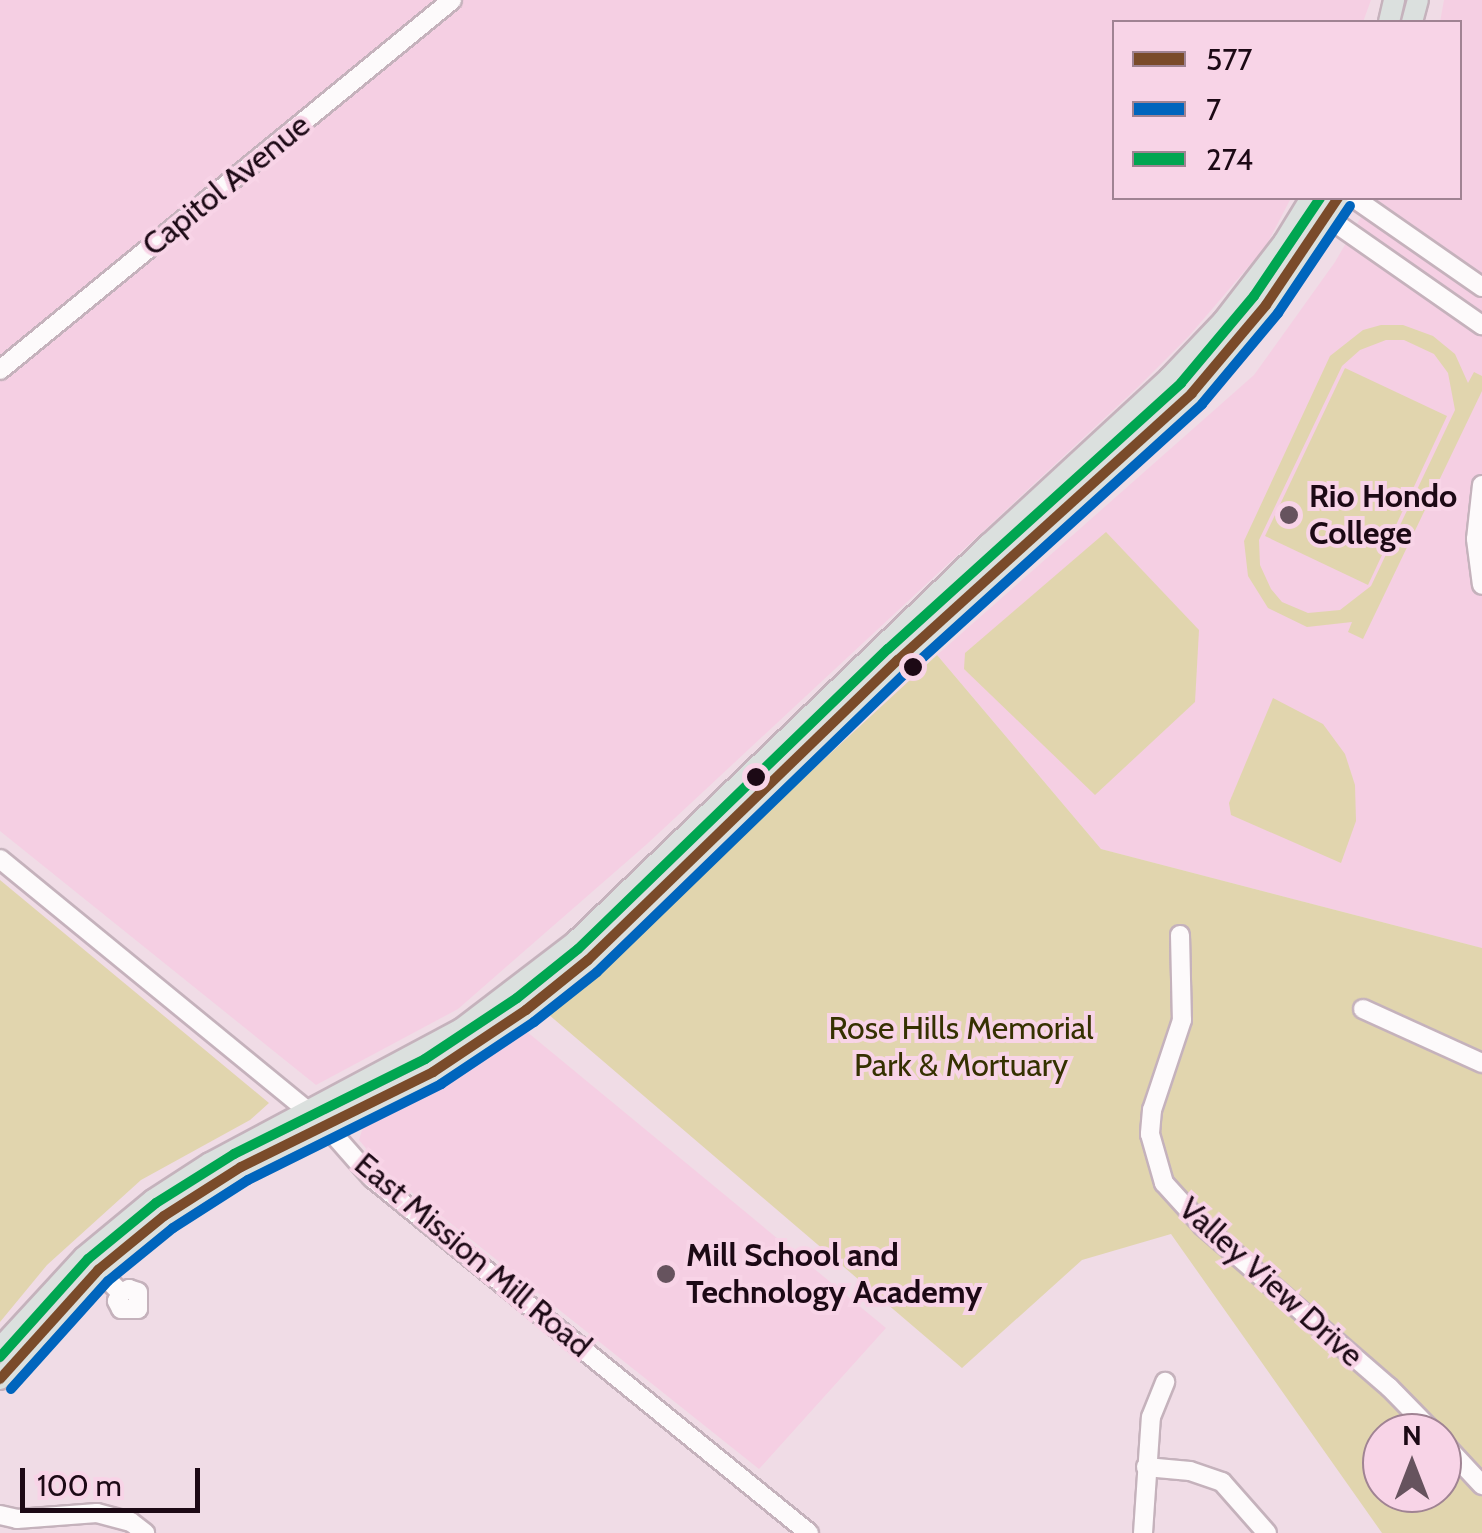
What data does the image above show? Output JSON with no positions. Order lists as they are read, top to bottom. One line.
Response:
{"streets":{"street":["Capitol Avenue","East Mission Mill Road","Valley View Drive"]},"parks":["Rose Hills Memorial Park & Mortuary"],"places":["Rio Hondo College","Mill School and Technology Academy"],"lines":["transit line 577","transit line 274","transit line 7"],"legend":["577","7","274"],"scale_bar":"100 m","north":"top"}
